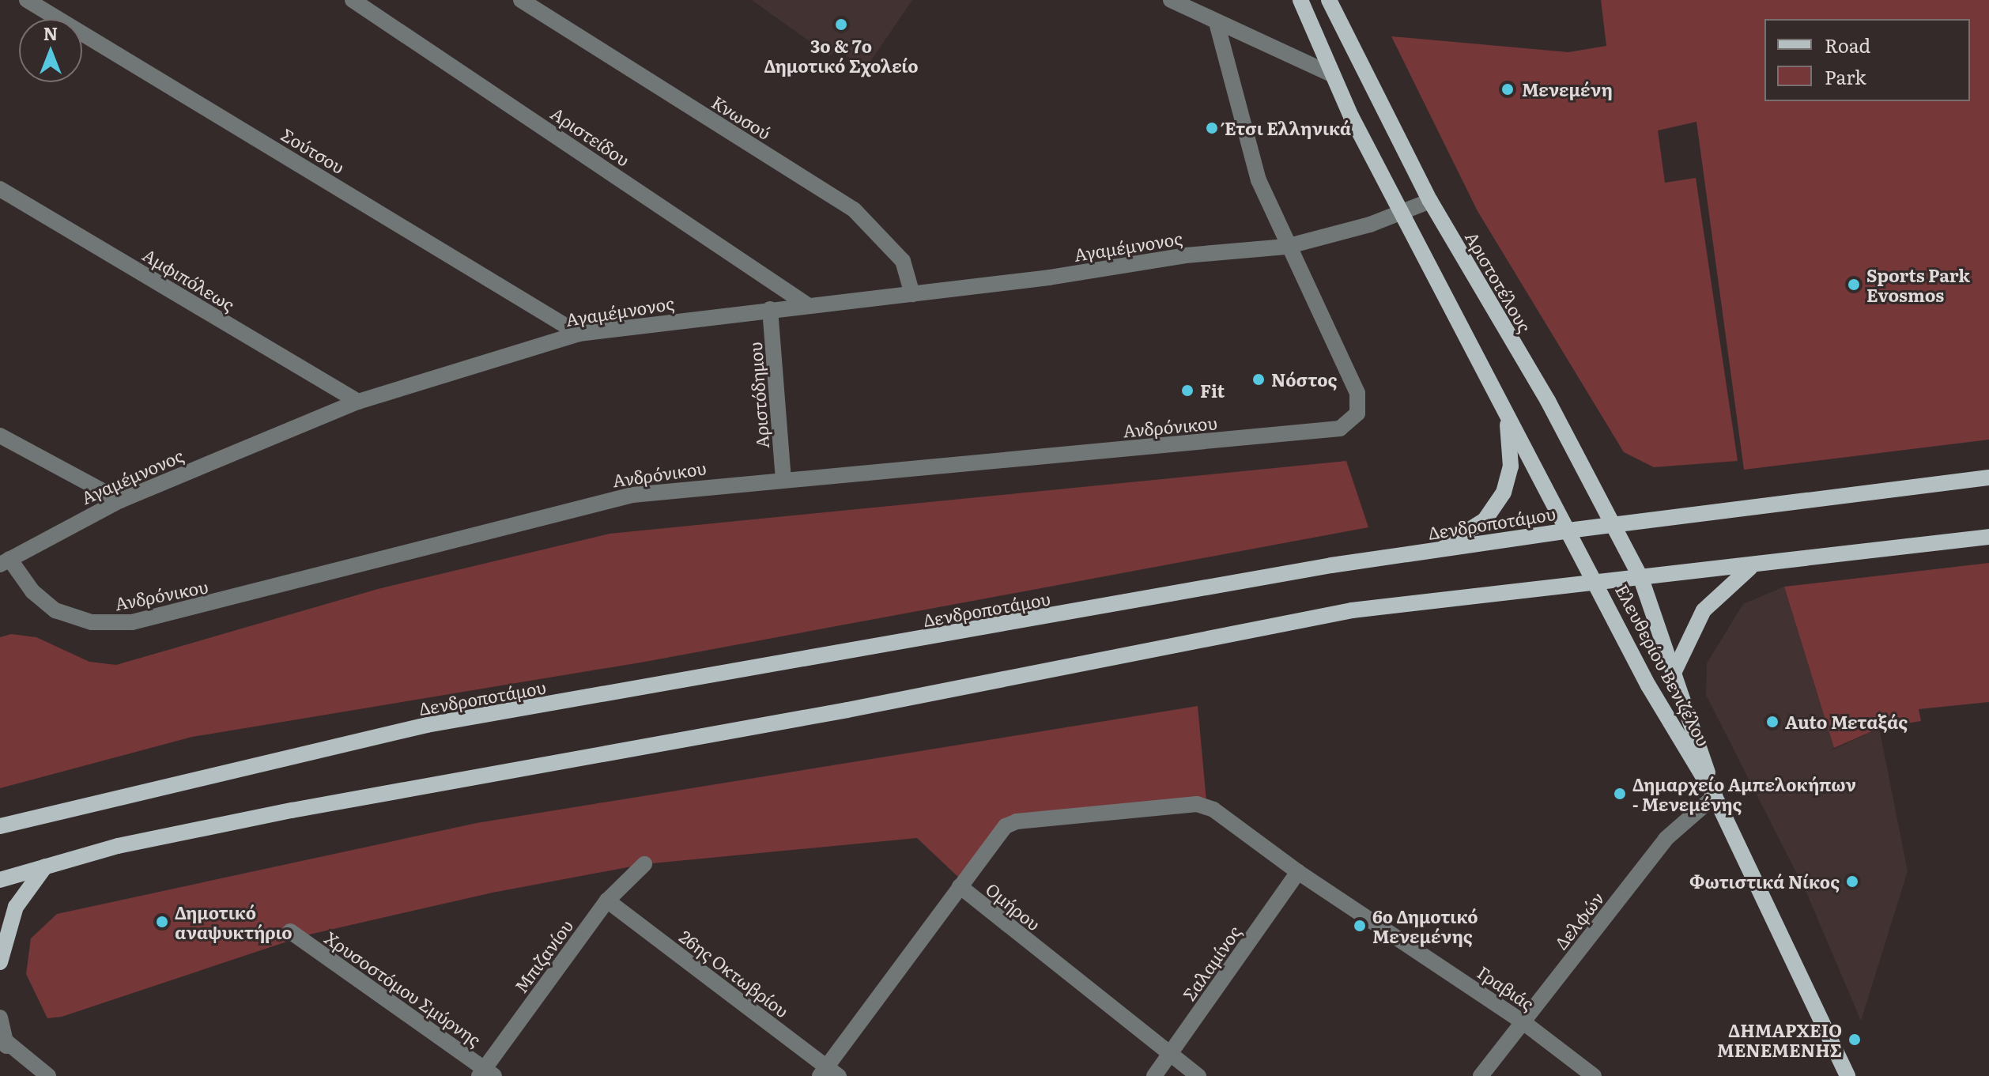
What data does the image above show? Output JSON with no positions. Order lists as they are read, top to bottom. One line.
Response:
{"streets":{"main road":["Αριστοτέλους","Δενδροποτάμου","Ελευθερίου Βενιζέλου"],"street":["Κνωσού","Αριστείδου","Σούτσου","Αγαμέμνονος","Αμφιπόλεως","Αριστόδημου","Ανδρόνικου","Ομήρου","Δελφών","Μπιζανίου","Σαλαμίνος","26ης Οκτωβρίου","Γραβιάς","Χρυσοστόμου Σμύρνης"]},"crossings":[["Κνωσού","Αγαμέμνονος"],["Αριστείδου","Αγαμέμνονος"],["Σούτσου","Αγαμέμνονος"],["Αγαμέμνονος","Αμφιπόλεως"],["Αγαμέμνονος","Αριστοτέλους"],["Αγαμέμνονος","Αριστόδημου"],["Αγαμέμνονος","Ανδρόνικου"],["Αριστοτέλους","Δενδροποτάμου"],["Αριστοτέλους","Ελευθερίου Βενιζέλου"],["Αριστόδημου","Ανδρόνικου"],["Ελευθερίου Βενιζέλου","Δελφών"],["Ομήρου","Σαλαμίνος"],["Ομήρου","26ης Οκτωβρίου"],["Ομήρου","Γραβιάς"],["Δελφών","Γραβιάς"],["Μπιζανίου","26ης Οκτωβρίου"],["Μπιζανίου","Χρυσοστόμου Σμύρνης"],["Σαλαμίνος","Γραβιάς"]],"places":["3ο & 7ο Δημοτικό Σχολείο","Μενεμένη","Έτσι Ελληνικά","Sports Park Evosmos","Νόστος","Fit","Auto Μεταξάς","Δημαρχείο Αμπελοκήπων - Μενεμένης","Φωτιστικά Νίκος","Δημοτικό αναψυκτήριο","6ο Δημοτικό Μενεμένης","ΔΗΜΑΡΧΕΙΟ ΜΕΝΕΜΕΝΗΣ"],"legend":["Road","Park"],"north":"top"}
